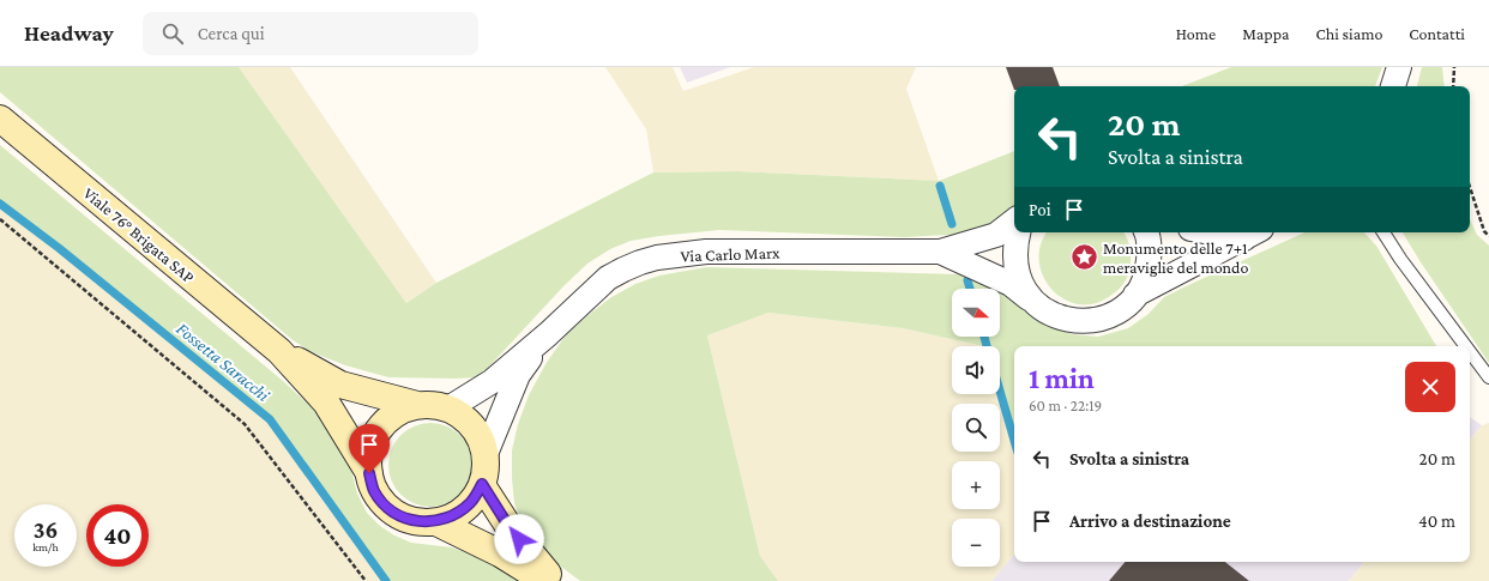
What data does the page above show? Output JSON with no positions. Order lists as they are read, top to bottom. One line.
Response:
{"streets":{"street":["Viale 76° Brigata SAP","Via Carlo Marx"]},"crossings":[["Viale 76° Brigata SAP","Via Carlo Marx"]],"water":["Fossetta Saracchi"],"places":{"place":["Monumento delle 7+1 meraviglie del mondo"]},"north":"right","page":{"header":"Headway","search":"Cerca qui","nav":["Home","Mappa","Chi siamo","Contatti"],"turn":["20 m","Svolta a sinistra"],"then":"Poi","map_buttons":["+","−"],"heading":["1 min","60 m · 22:19"],"list":[{"name":"Svolta a sinistra","value":"20 m"},{"name":"Arrivo a destinazione","value":"40 m"}],"speed":"36 km/h","limit":"40"}}
